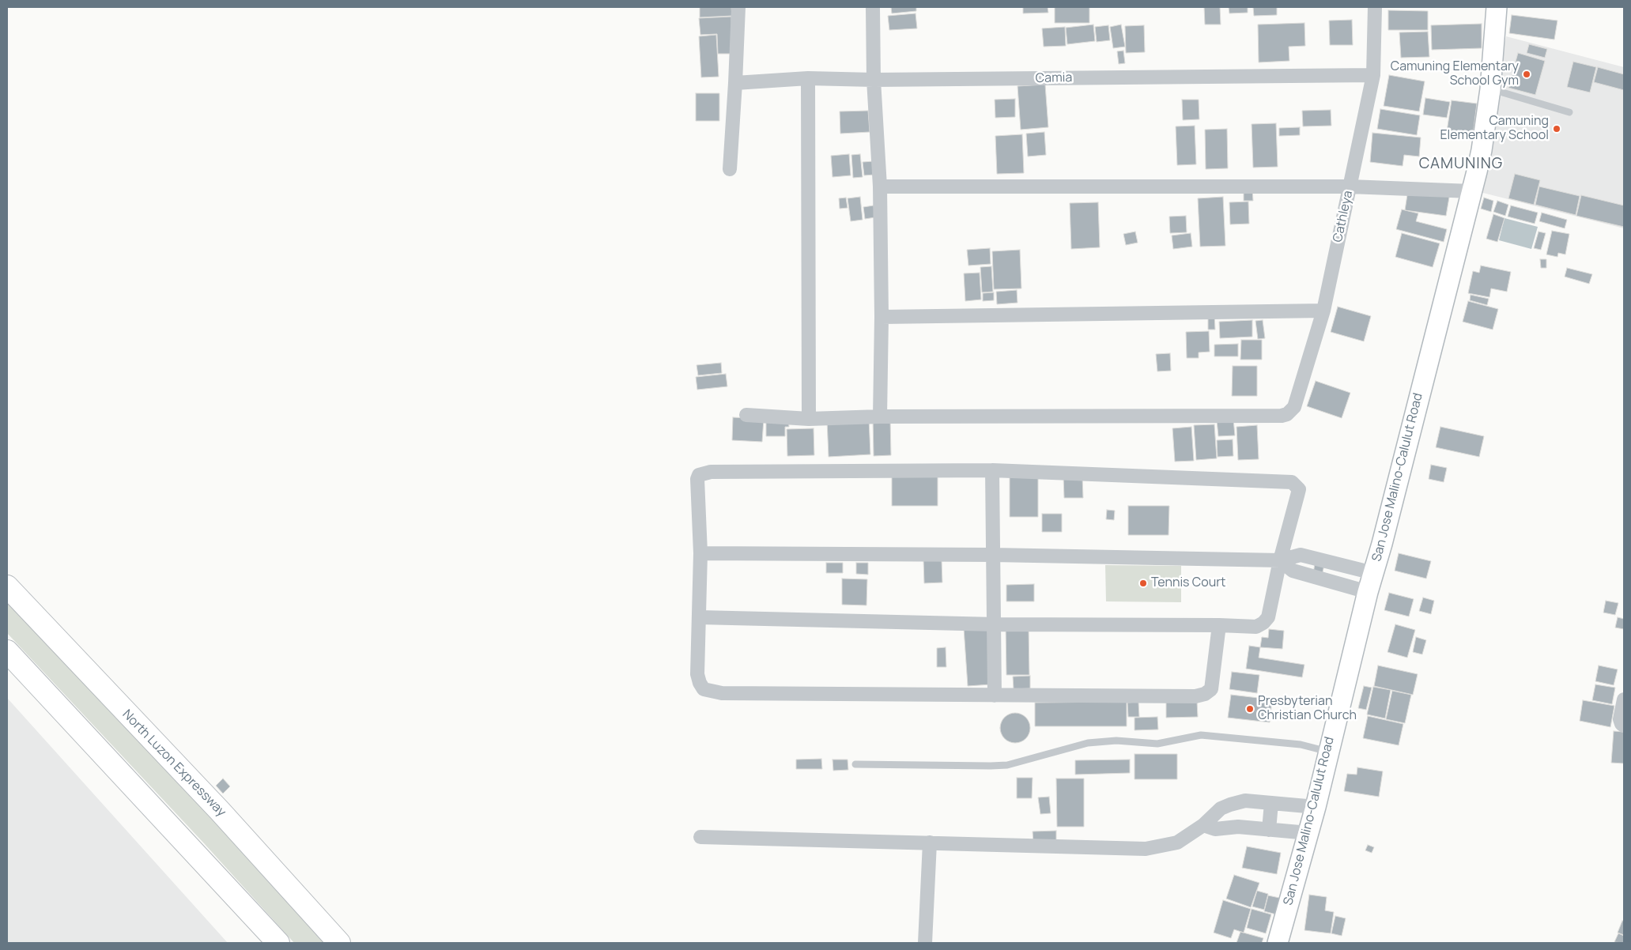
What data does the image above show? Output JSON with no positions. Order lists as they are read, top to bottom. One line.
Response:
{"streets":{"highway":["North Luzon Expressway"],"main road":["San Jose Malino-Calulut Road"],"street":["Camia","Cathleya"]},"crossings":[["Camia","Cathleya"]],"districts":["CAMUNING"],"places":["Camuning Elementary School Gym","Camuning Elementary School","Tennis Court","Presbyterian Christian Church"]}
